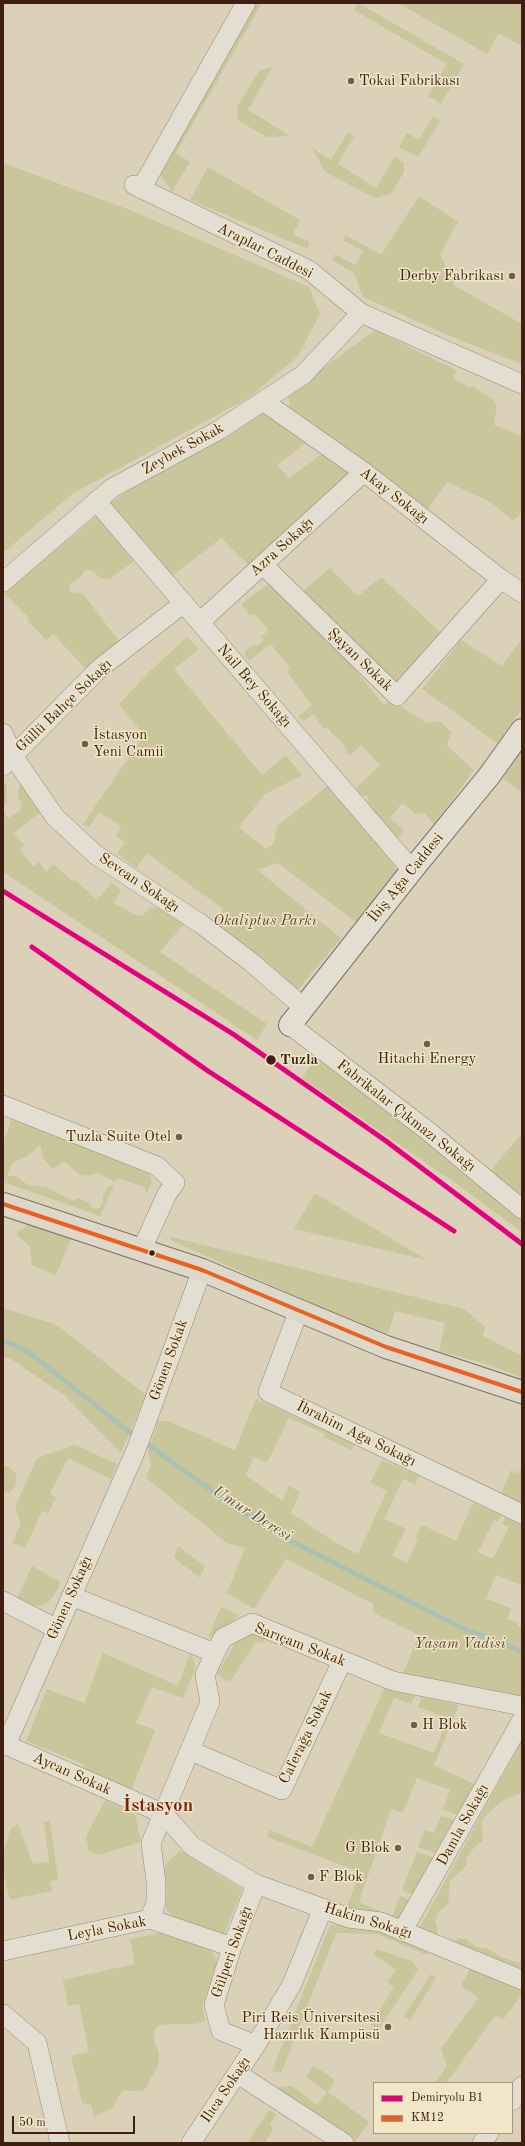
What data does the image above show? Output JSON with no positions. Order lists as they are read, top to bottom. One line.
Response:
{"streets":{"street":["Araplar Caddesi","Zeybek Sokak","Akay Sokağı","Azra Sokağı","Şayan Sokak","Nail Bey Sokağı","Güllü Bahçe Sokağı","İbiş Ağa Caddesi","Sevcan Sokağı","Fabrikalar Çıkmazı Sokağı","Gönen Sokak","İbrahim Ağa Sokağı","Gönen Sokağı","Sarıçam Sokak","Caferağa Sokak","Aycan Sokak","Damla Sokağı","Hakim Sokağı","Leyla Sokak","Gülperi Sokağı","Ilıca Sokağı"]},"crossings":[["Araplar Caddesi","Zeybek Sokak"],["Zeybek Sokak","Akay Sokağı"],["Zeybek Sokak","Nail Bey Sokağı"],["Akay Sokağı","Azra Sokağı"],["Akay Sokağı","Şayan Sokak"],["Azra Sokağı","Şayan Sokak"],["Azra Sokağı","Nail Bey Sokağı"],["Nail Bey Sokağı","Güllü Bahçe Sokağı"],["Nail Bey Sokağı","İbiş Ağa Caddesi"],["Güllü Bahçe Sokağı","Sevcan Sokağı"],["İbiş Ağa Caddesi","Sevcan Sokağı"],["İbiş Ağa Caddesi","Fabrikalar Çıkmazı Sokağı"],["Gönen Sokak","Gönen Sokağı"],["Gönen Sokağı","Aycan Sokak"],["Sarıçam Sokak","Caferağa Sokak"],["Aycan Sokak","Hakim Sokağı"],["Aycan Sokak","Gülperi Sokağı"],["Damla Sokağı","Hakim Sokağı"],["Hakim Sokağı","Gülperi Sokağı"],["Hakim Sokağı","Ilıca Sokağı"],["Leyla Sokak","Gülperi Sokağı"],["Gülperi Sokağı","Ilıca Sokağı"]],"districts":["İstasyon"],"water":["Umur Deresi"],"parks":["Okaliptus Parkı","Yaşam Vadisi"],"places":["Tokai Fabrikası","Derby Fabrikası","İstasyon Yeni Camii","Hitachi Energy","Tuzla","Tuzla Suite Otel","H Blok","G Blok","F Blok","Piri Reis Üniversitesi Hazırlık Kampüsü"],"lines":["rail line B1","transit line KM12"],"legend":["Demiryolu B1","KM12"],"scale_bar":"50 m"}
